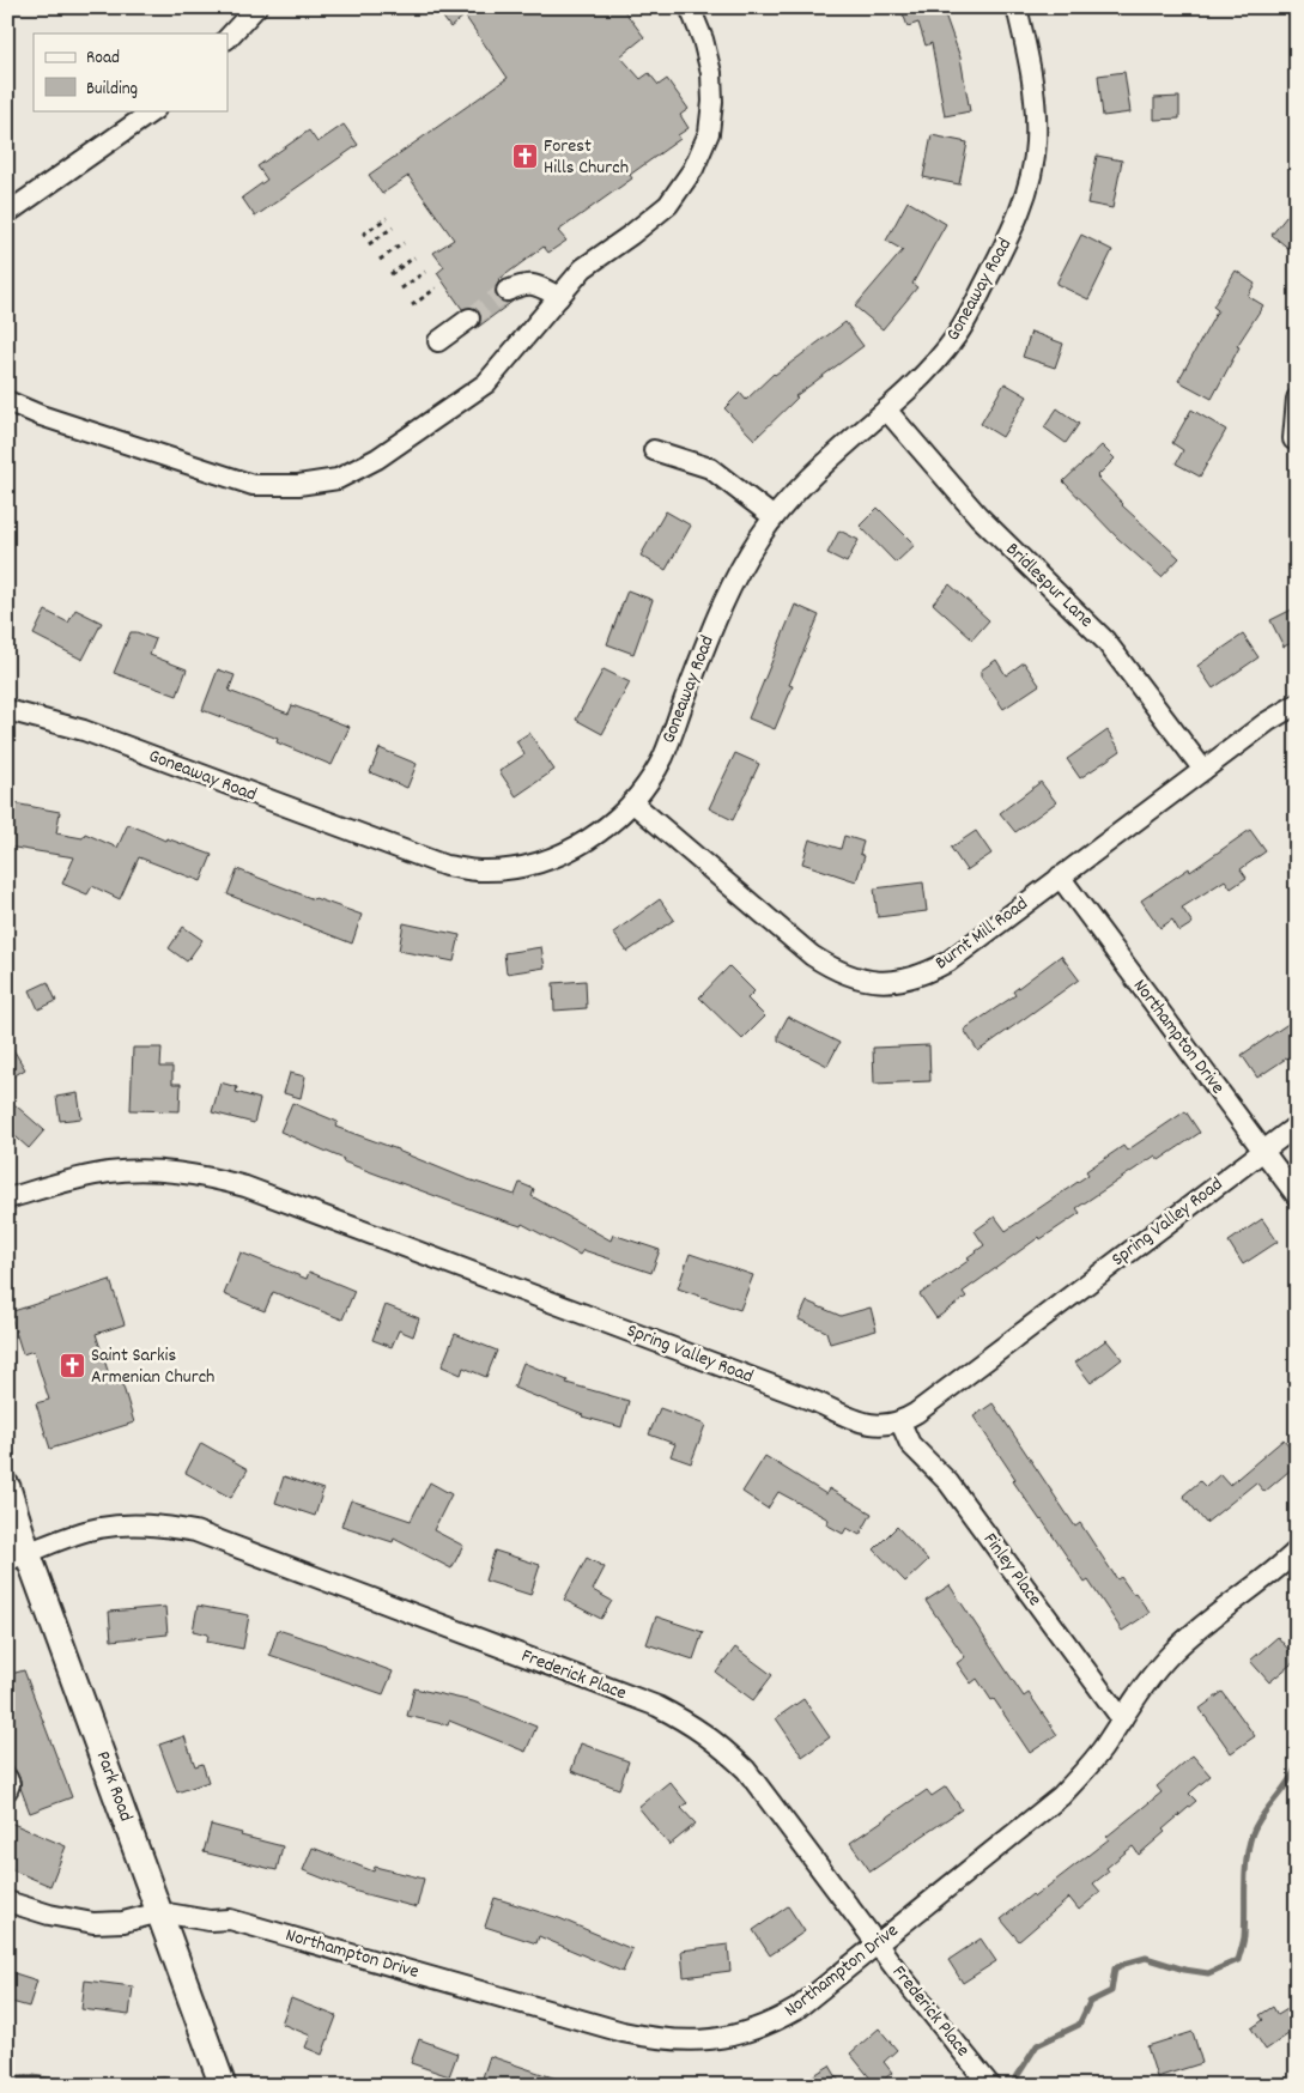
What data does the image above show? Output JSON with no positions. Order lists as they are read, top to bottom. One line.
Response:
{"streets":{"main road":["Park Road"],"street":["Goneaway Road","Bridlespur Lane","Burnt Mill Road","Northampton Drive","Spring Valley Road","Finley Place","Frederick Place"]},"crossings":[["Goneaway Road","Bridlespur Lane"],["Goneaway Road","Burnt Mill Road"],["Bridlespur Lane","Burnt Mill Road"],["Burnt Mill Road","Northampton Drive"],["Northampton Drive","Spring Valley Road"],["Northampton Drive","Finley Place"],["Northampton Drive","Frederick Place"],["Northampton Drive","Park Road"],["Spring Valley Road","Finley Place"],["Frederick Place","Park Road"]],"places":{"church":["Forest Hills Church","Saint Sarkis Armenian Church"]},"legend":["Road","Building"]}
